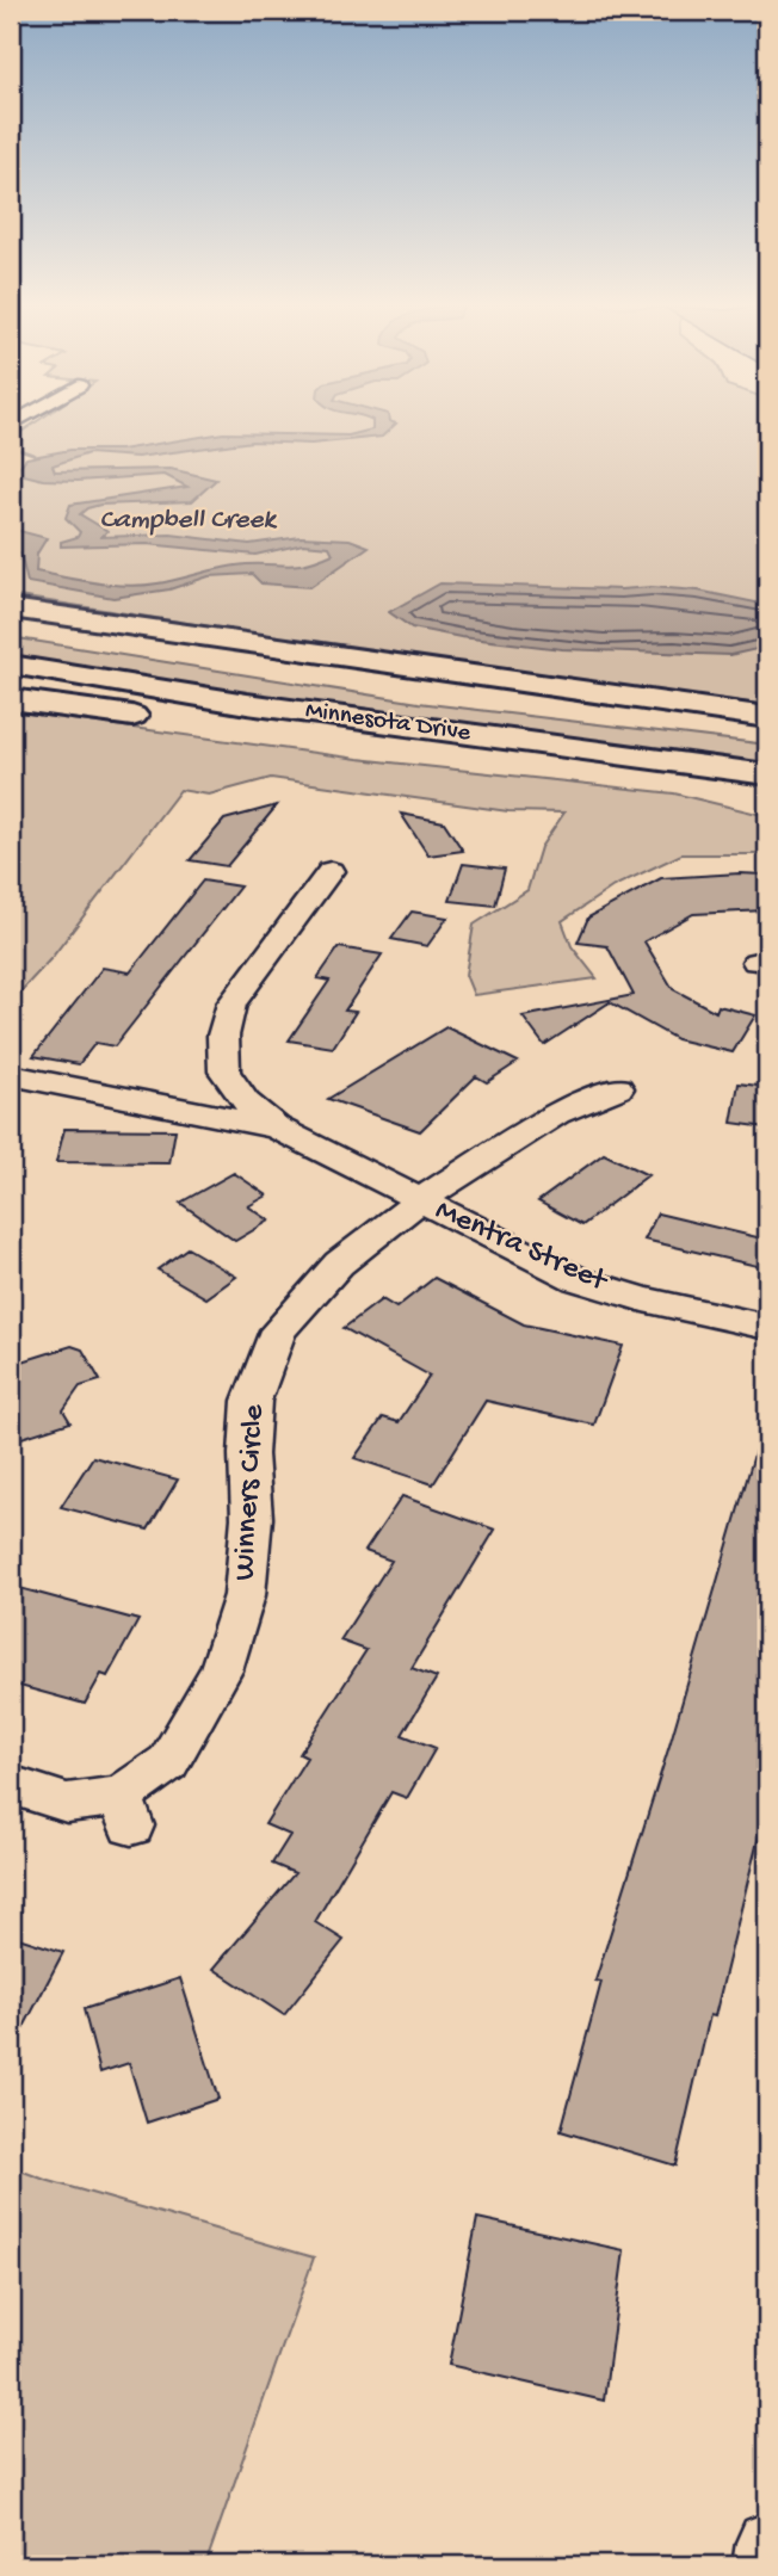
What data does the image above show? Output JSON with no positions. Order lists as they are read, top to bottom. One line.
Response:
{"streets":{"highway":["Minnesota Drive"],"street":["Mentra Street","Winners Circle"]},"crossings":[["Mentra Street","Winners Circle"]],"water":["Campbell Creek"]}
